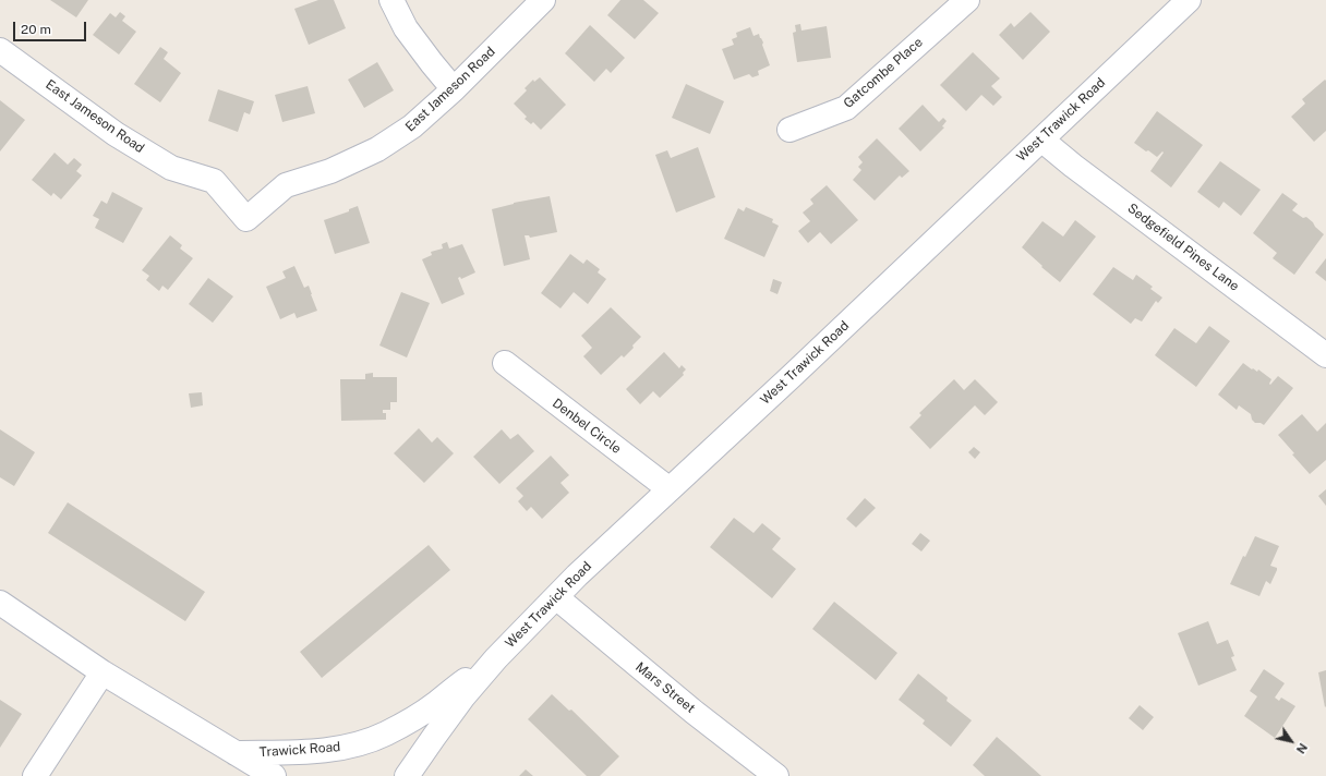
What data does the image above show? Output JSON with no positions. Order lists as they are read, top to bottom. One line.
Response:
{"streets":{"street":["Gatcombe Place","East Jameson Road","West Trawick Road","Sedgefield Pines Lane","Denbel Circle","Mars Street","Trawick Road"]},"crossings":[["West Trawick Road","Sedgefield Pines Lane"],["West Trawick Road","Denbel Circle"],["West Trawick Road","Mars Street"],["West Trawick Road","Trawick Road"]],"scale_bar":"20 m","north":"bottom right"}
